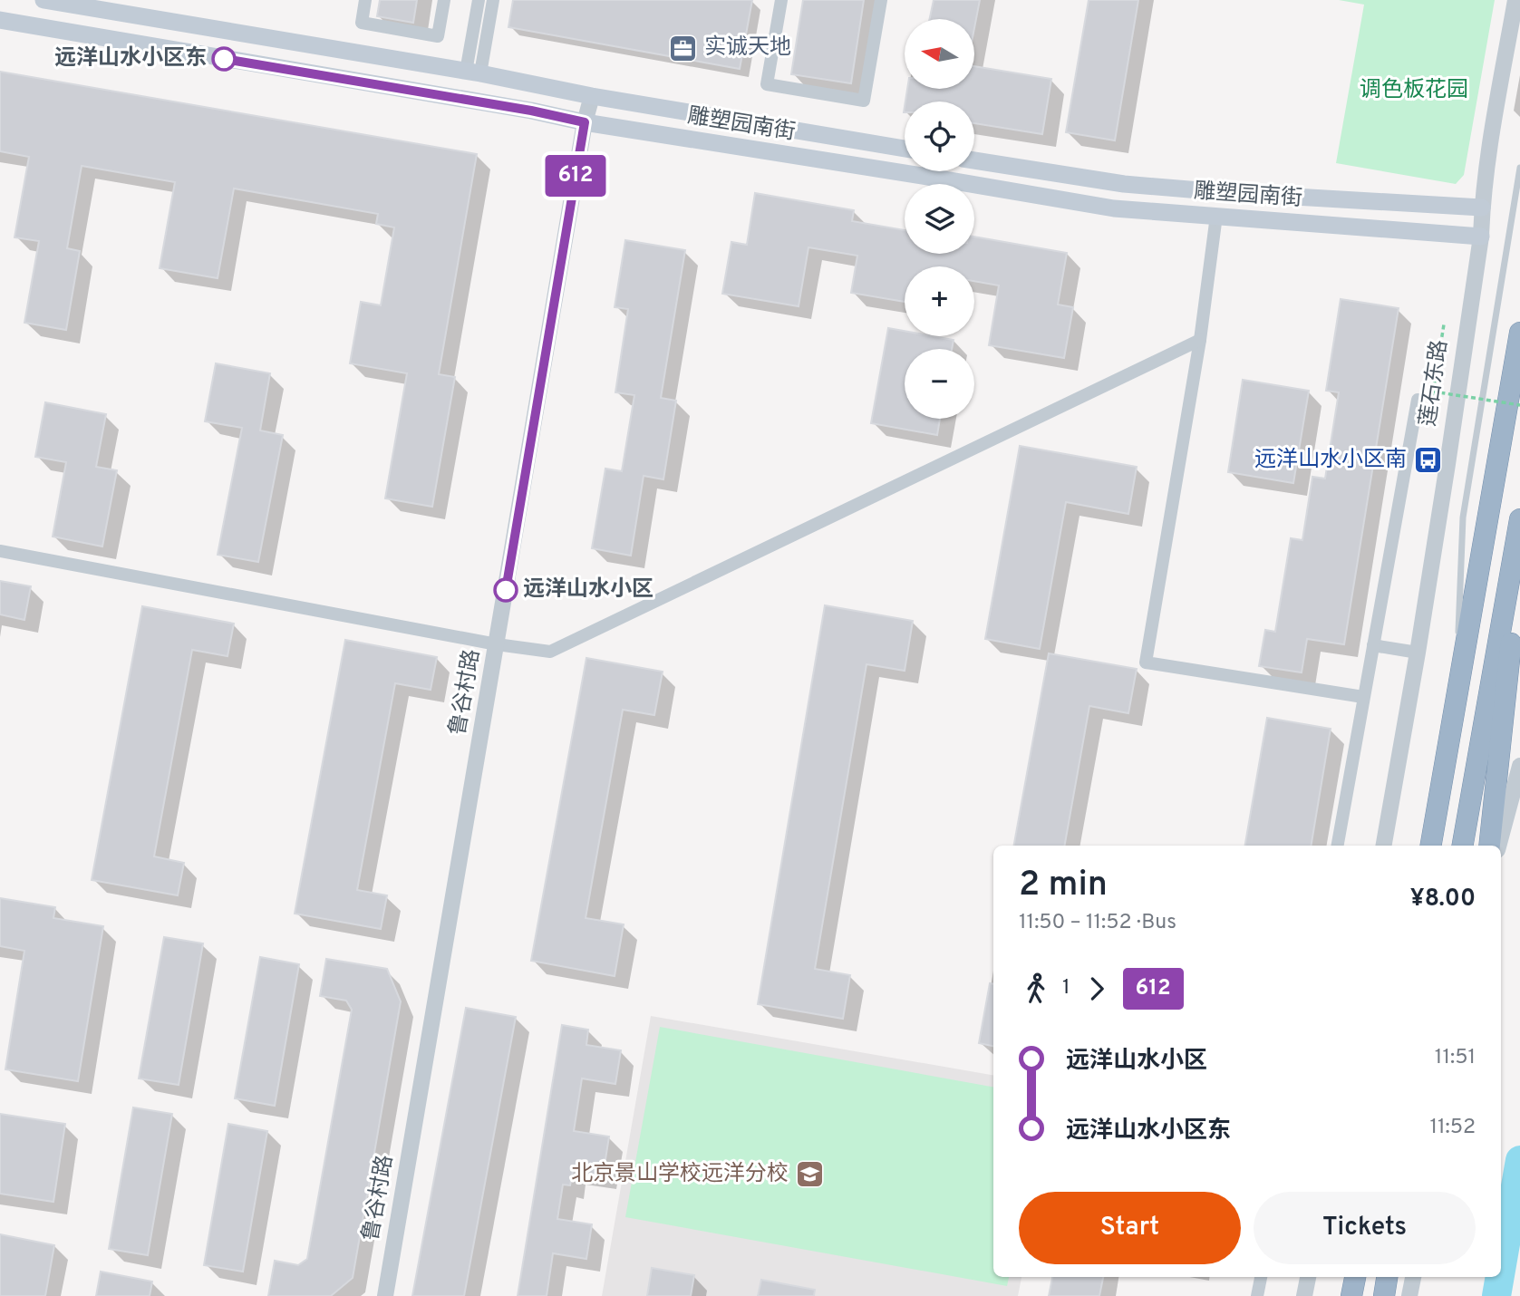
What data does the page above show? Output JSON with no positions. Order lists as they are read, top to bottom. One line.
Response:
{"streets":{"main road":["雕塑园南街"],"street":["莲石东路","鲁谷村路"]},"crossings":[["雕塑园南街","莲石东路"],["雕塑园南街","鲁谷村路"]],"parks":["调色板花园"],"places":{"office":["实诚天地"],"other":["远洋山水小区东","远洋山水小区"],"bus stop":["远洋山水小区南"],"school or university":["北京景山学校远洋分校"]},"lines":["bus line 612"],"north":"left","page":{"on_map":"612","map_buttons":["+","−"],"heading":["2 min","11:50 – 11:52 · Bus","¥8.00"],"legs":["1","612"],"list":[{"name":"远洋山水小区","value":"11:51"},{"name":"远洋山水小区东","value":"11:52"}],"buttons":["Start","Tickets"]}}
